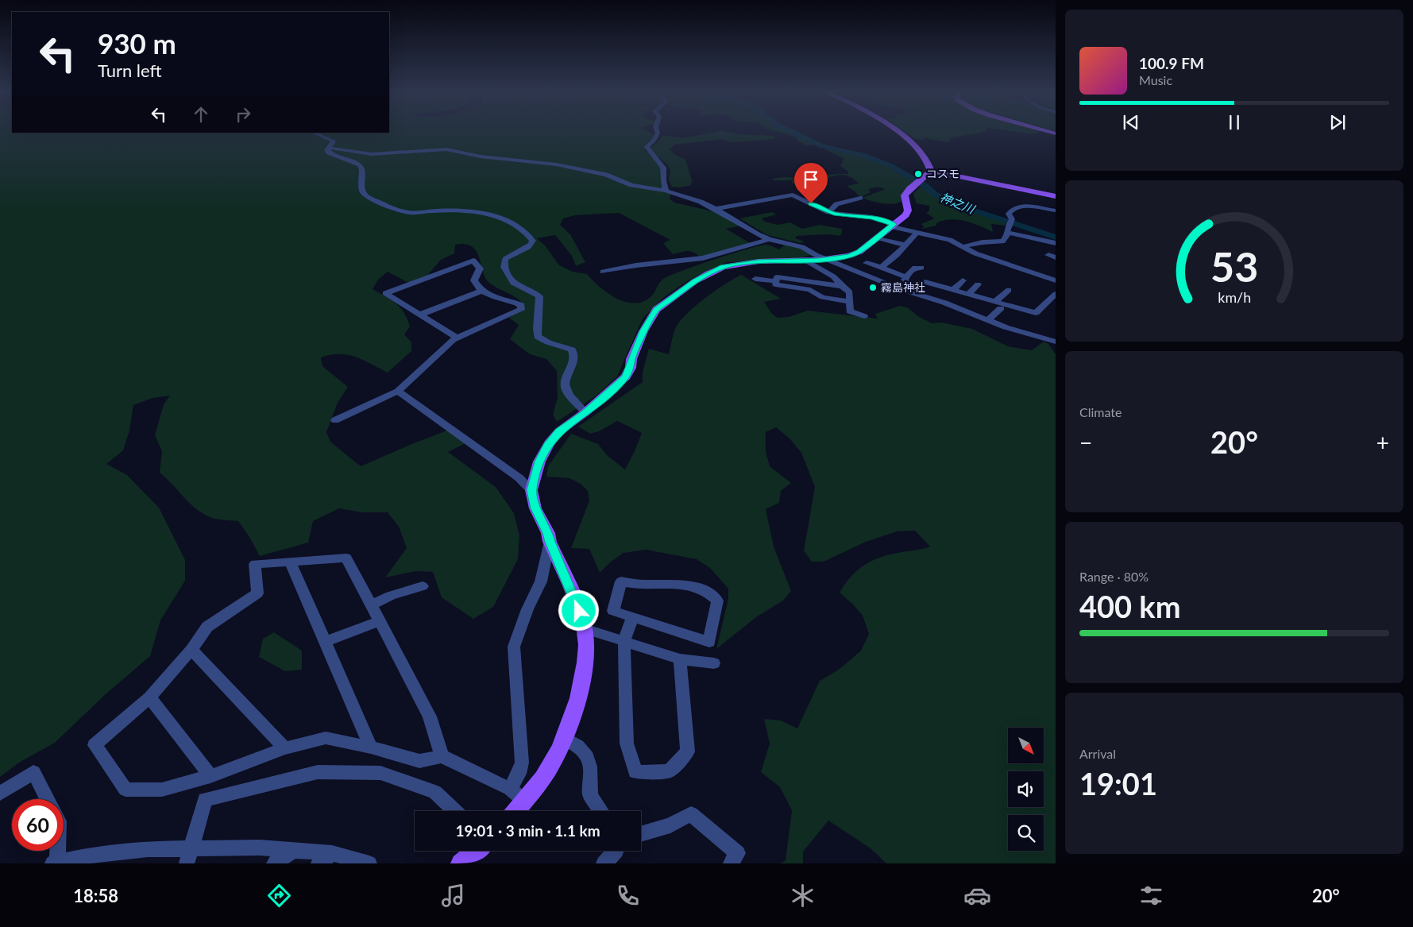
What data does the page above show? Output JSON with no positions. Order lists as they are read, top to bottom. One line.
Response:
{"water":["神之川"],"places":["コスモ","霧島神社"],"north":"bottom right","page":{"turn":["930 m","Turn left"],"song":["100.9 FM","Music"],"tile":["Climate",["Range · 80%","400 km"],["Arrival","19:01"]],"heat":["−","20°","+"],"limit":"60","trip":"19:01 · 3 min · 1.1 km","tabs":["18:58","20°"],"gauge":["53","km/h"]}}
